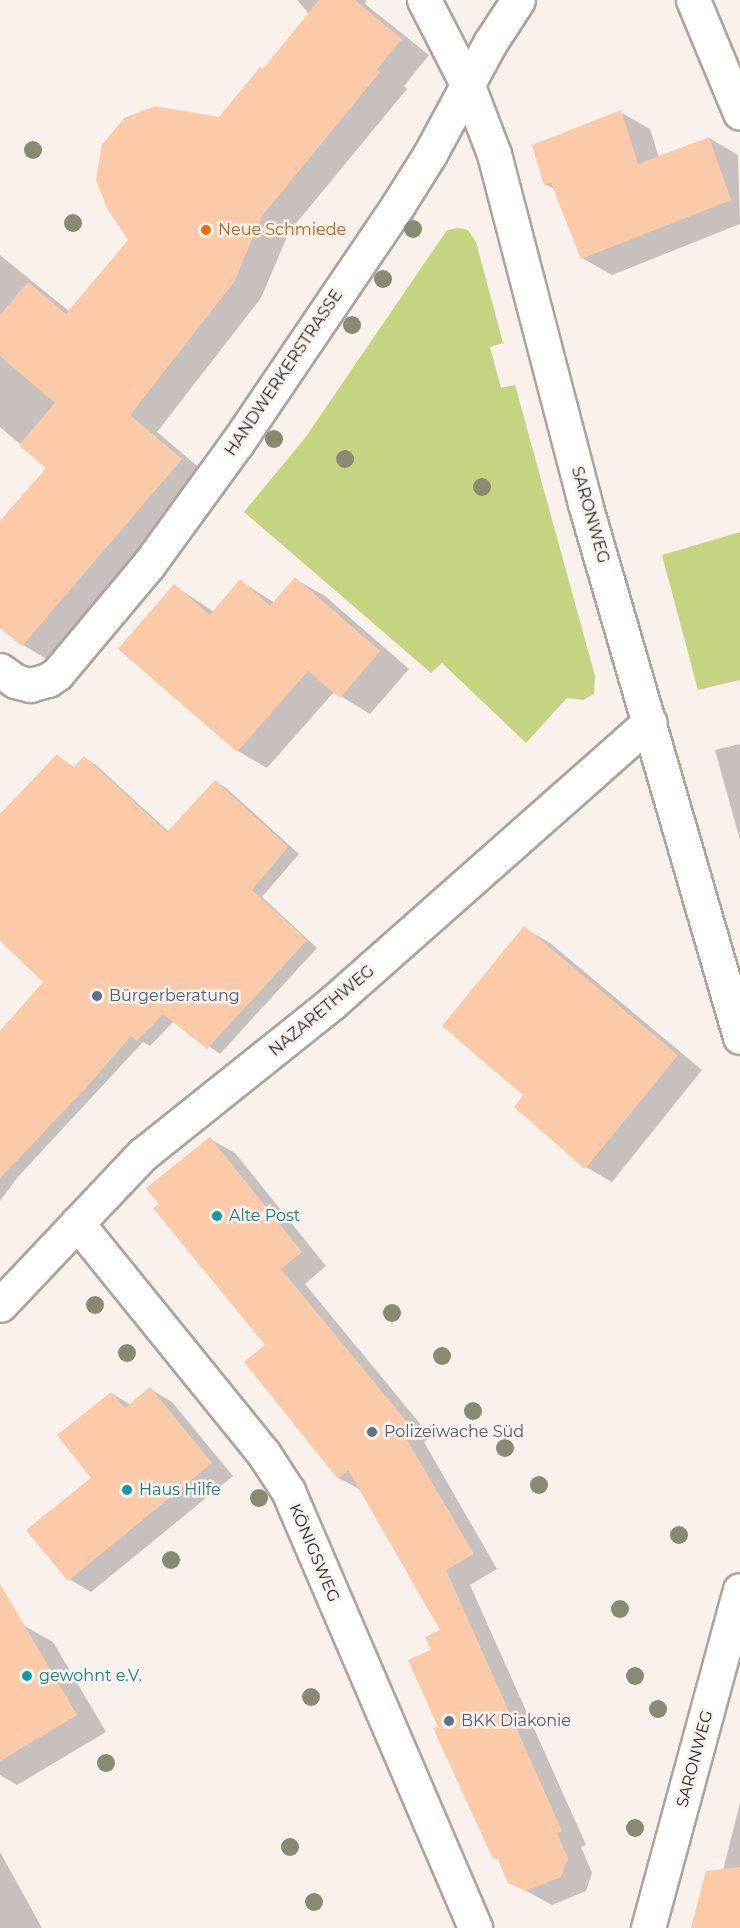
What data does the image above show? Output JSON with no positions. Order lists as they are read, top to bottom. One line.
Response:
{"streets":{"street":["HANDWERKERSTRASSE","SARONWEG","NAZARETHWEG","KÖNIGSWEG"]},"crossings":[["HANDWERKERSTRASSE","SARONWEG"],["SARONWEG","NAZARETHWEG"],["NAZARETHWEG","KÖNIGSWEG"]],"places":["Neue Schmiede","Bürgerberatung","Alte Post","Polizeiwache Süd","Haus Hilfe","gewohnt e.V.","BKK Diakonie"]}
